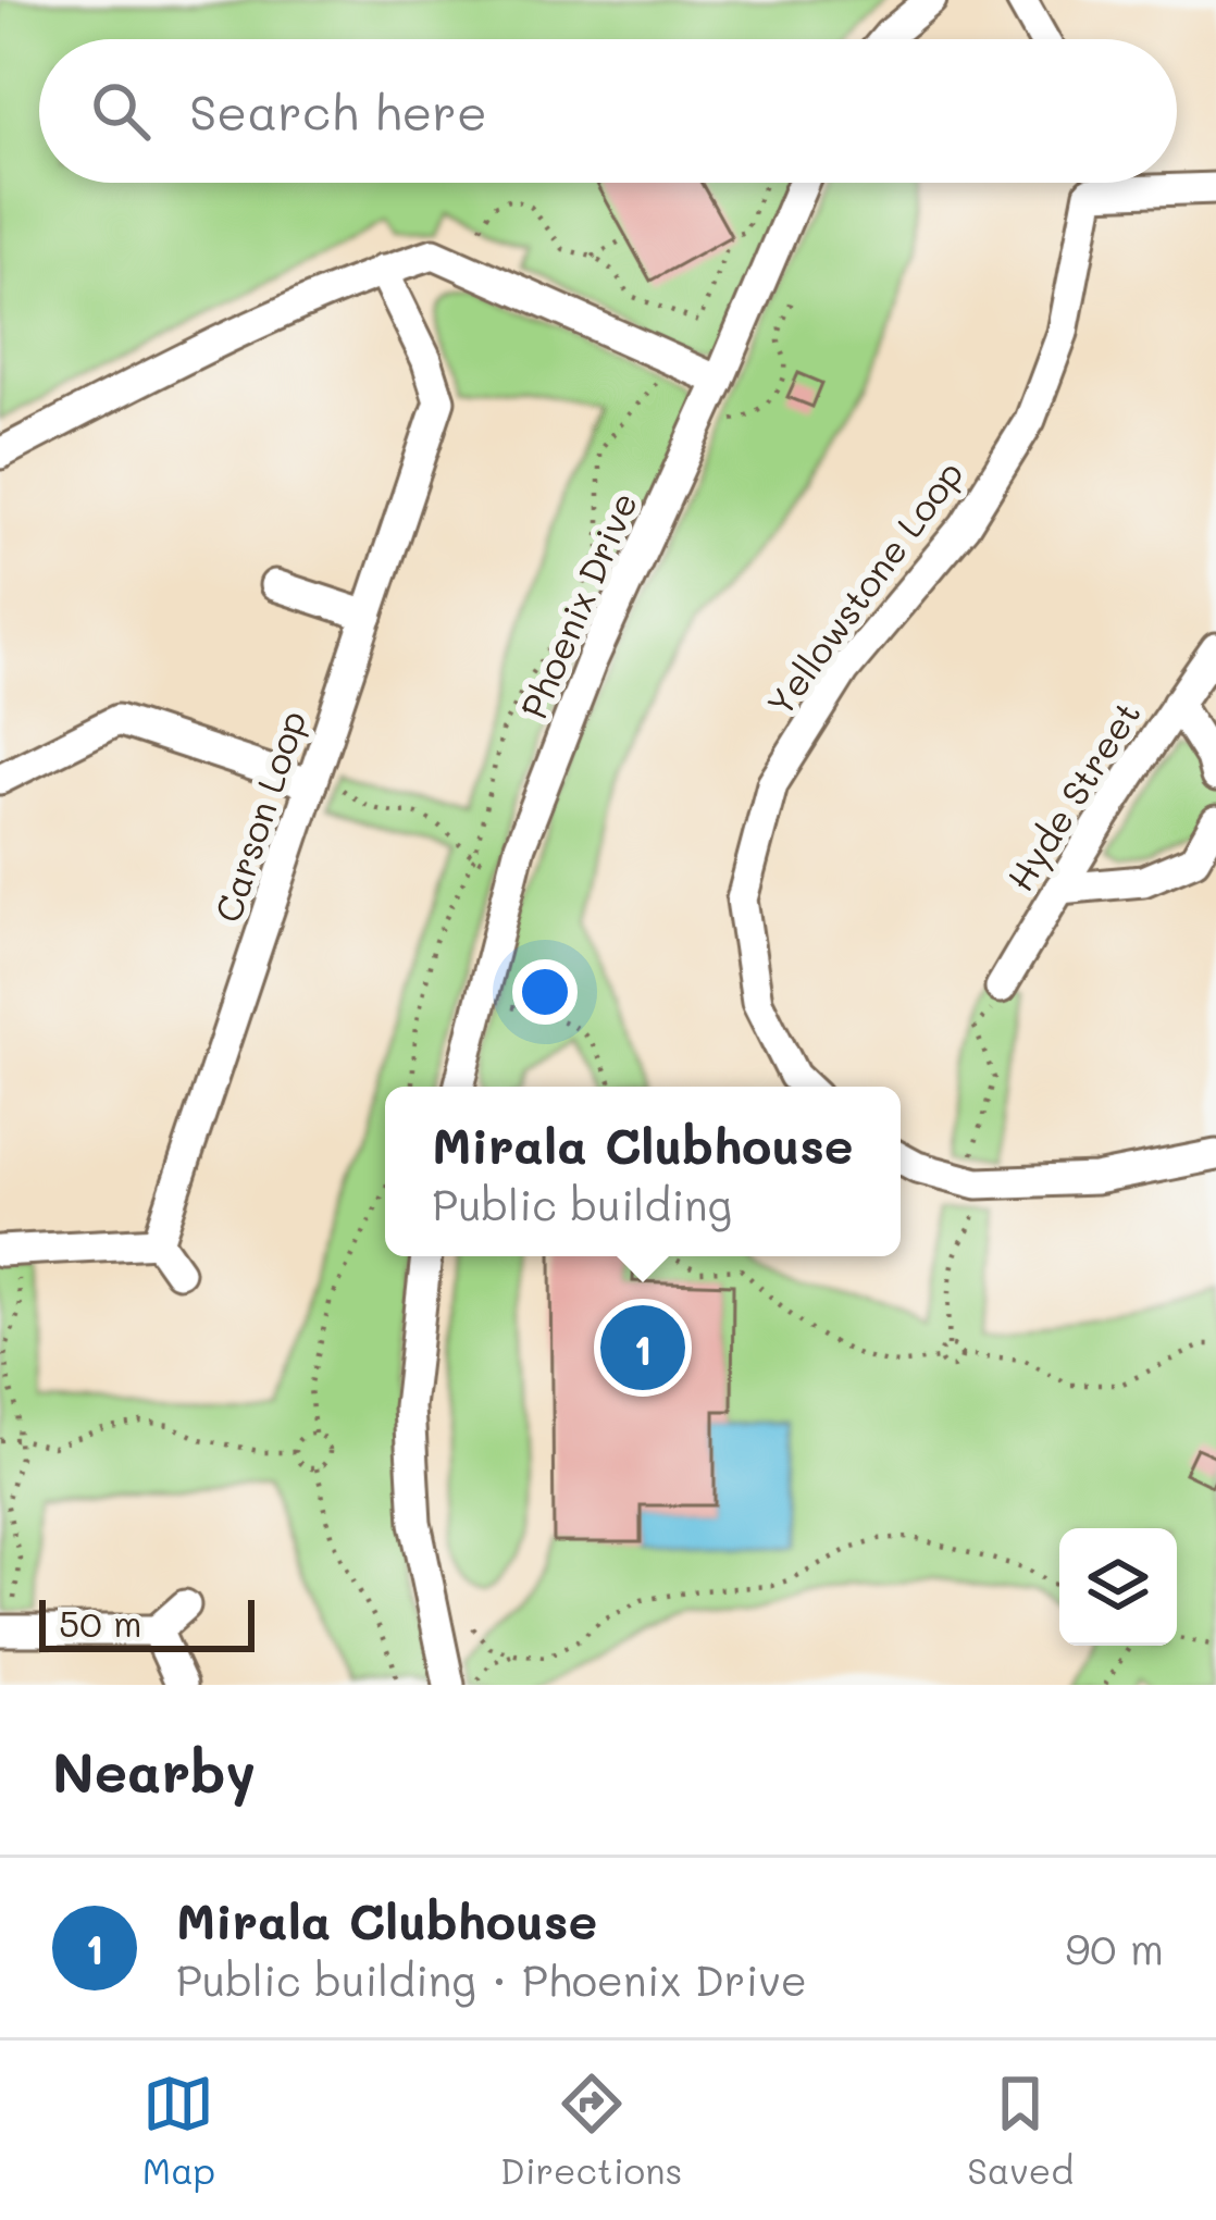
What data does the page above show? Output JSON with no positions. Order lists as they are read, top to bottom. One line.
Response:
{"streets":{"street":["Yellowstone Loop","Phoenix Drive","Hyde Street","Carson Loop"]},"scale_bar":"50 m","page":{"search":"Search here","popup":["Mirala Clubhouse","Public building"],"pins":"1","scale":"50 m","heading":"Nearby","list":[{"mark":"1","name":"Mirala Clubhouse","note":"Public building · Phoenix Drive","value":"90 m"}],"nav":["Map","Directions","Saved"]}}
